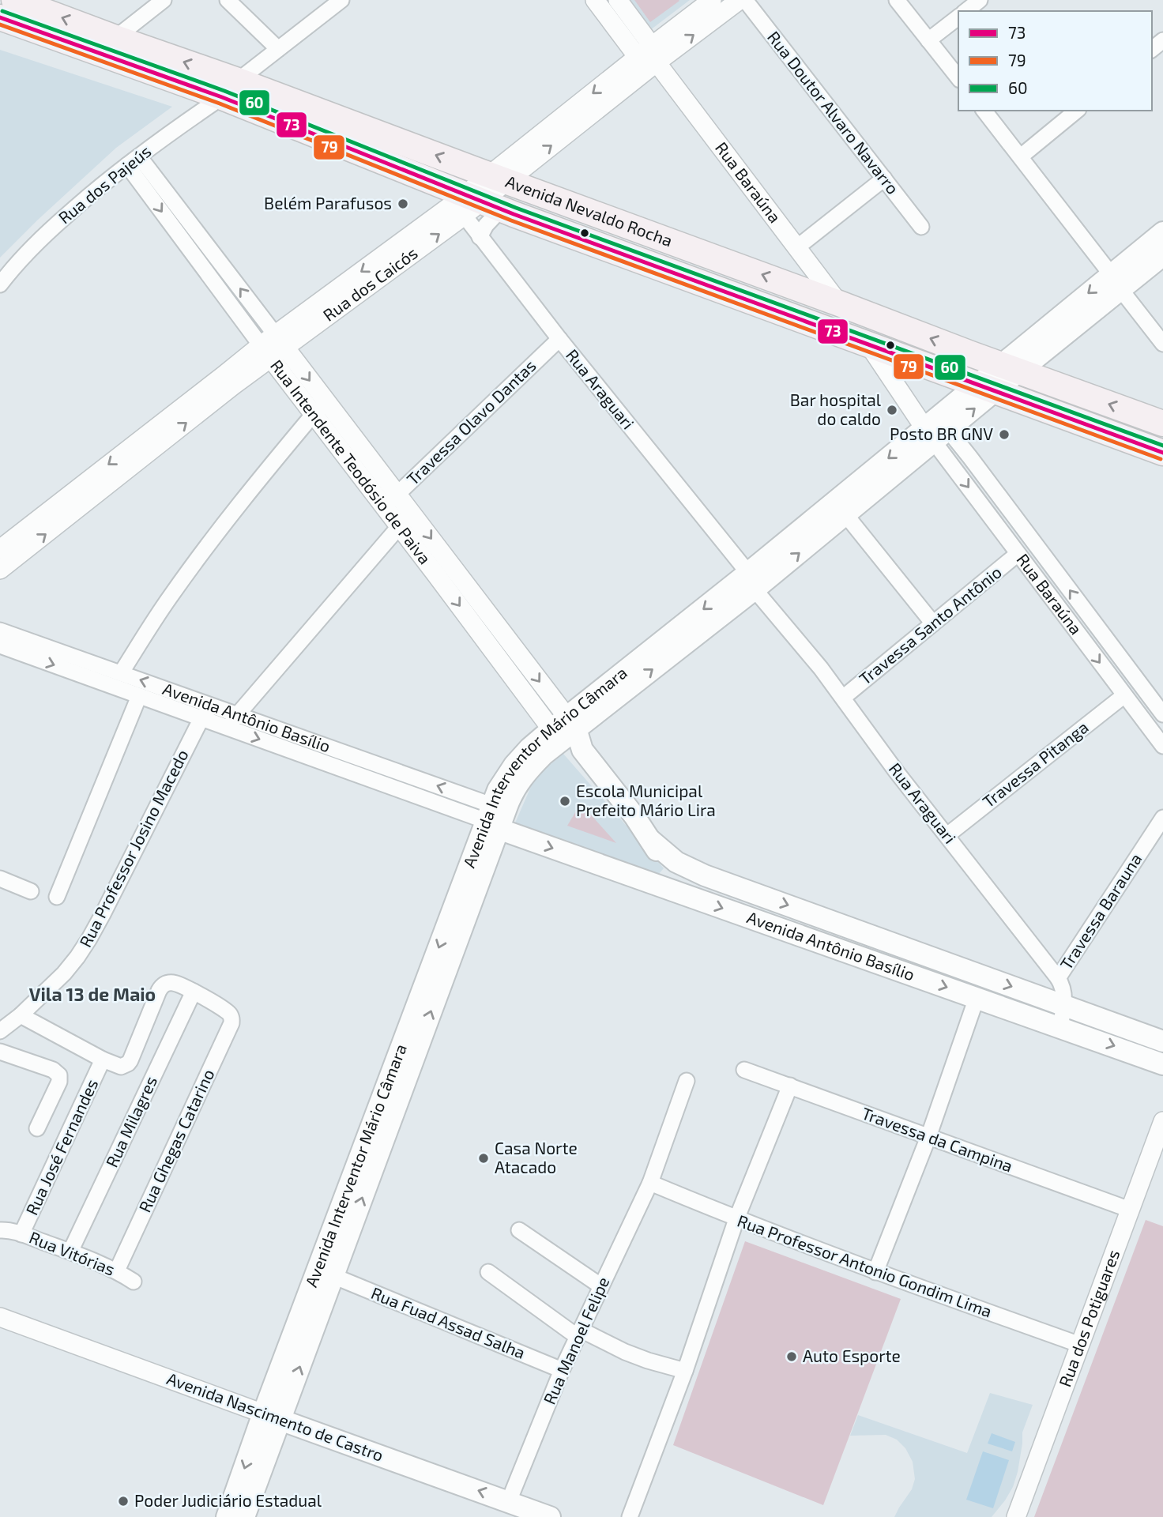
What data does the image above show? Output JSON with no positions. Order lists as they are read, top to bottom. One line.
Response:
{"streets":{"highway":["Avenida Nevaldo Rocha"],"main road":["Rua Intendente Teodósio de Paiva","Avenida Antônio Basílio","Avenida Interventor Mário Câmara","Avenida Nascimento de Castro"],"street":["Rua Doutor Alvaro Navarro","Rua Baraúna","Rua dos Pajeús","Rua dos Caicós","Rua Araguari","Travessa Olavo Dantas","Travessa Santo Antônio","Travessa Pitanga","Rua Professor Josino Macedo","Travessa Barauna","Rua Milagres","Travessa da Campina","Rua Ghegas Catarino","Rua José Fernandes","Rua Vitórias","Rua Professor Antonio Gondim Lima","Rua dos Potiguares","Rua Fuad Assad Salha","Rua Manoel Felipe"]},"crossings":[["Rua Baraúna","Avenida Nevaldo Rocha"],["Rua Baraúna","Rua dos Caicós"],["Rua Baraúna","Travessa Santo Antônio"],["Rua Baraúna","Travessa Pitanga"],["Rua Baraúna","Avenida Interventor Mário Câmara"],["Rua dos Pajeús","Avenida Nevaldo Rocha"],["Rua dos Pajeús","Rua Intendente Teodósio de Paiva"],["Avenida Nevaldo Rocha","Rua dos Caicós"],["Avenida Nevaldo Rocha","Rua Araguari"],["Avenida Nevaldo Rocha","Avenida Interventor Mário Câmara"],["Rua dos Caicós","Rua Araguari"],["Rua dos Caicós","Rua Intendente Teodósio de Paiva"],["Rua Araguari","Travessa Olavo Dantas"],["Rua Araguari","Travessa Santo Antônio"],["Rua Araguari","Avenida Antônio Basílio"],["Rua Araguari","Travessa Pitanga"],["Rua Araguari","Avenida Interventor Mário Câmara"],["Rua Araguari","Travessa Barauna"],["Travessa Olavo Dantas","Rua Intendente Teodósio de Paiva"],["Rua Intendente Teodósio de Paiva","Avenida Antônio Basílio"],["Rua Intendente Teodósio de Paiva","Avenida Interventor Mário Câmara"],["Avenida Antônio Basílio","Avenida Interventor Mário Câmara"],["Avenida Antônio Basílio","Rua Professor Josino Macedo"],["Avenida Interventor Mário Câmara","Rua Fuad Assad Salha"],["Avenida Interventor Mário Câmara","Avenida Nascimento de Castro"],["Rua Milagres","Rua Ghegas Catarino"],["Rua Milagres","Rua Vitórias"],["Travessa da Campina","Rua dos Potiguares"],["Rua Ghegas Catarino","Rua Vitórias"],["Rua José Fernandes","Rua Vitórias"],["Rua Professor Antonio Gondim Lima","Rua dos Potiguares"],["Rua Professor Antonio Gondim Lima","Rua Manoel Felipe"],["Rua Fuad Assad Salha","Rua Manoel Felipe"],["Rua Manoel Felipe","Avenida Nascimento de Castro"]],"one_way":["Avenida Nascimento de Castro"],"districts":["Vila 13 de Maio"],"places":["Belém Parafusos","Bar hospital do caldo","Posto BR GNV","Escola Municipal Prefeito Mário Lira","Casa Norte Atacado","Auto Esporte","Poder Judiciário Estadual"],"lines":["transit line 60","transit line 73","transit line 79"],"legend":["73","79","60"]}
